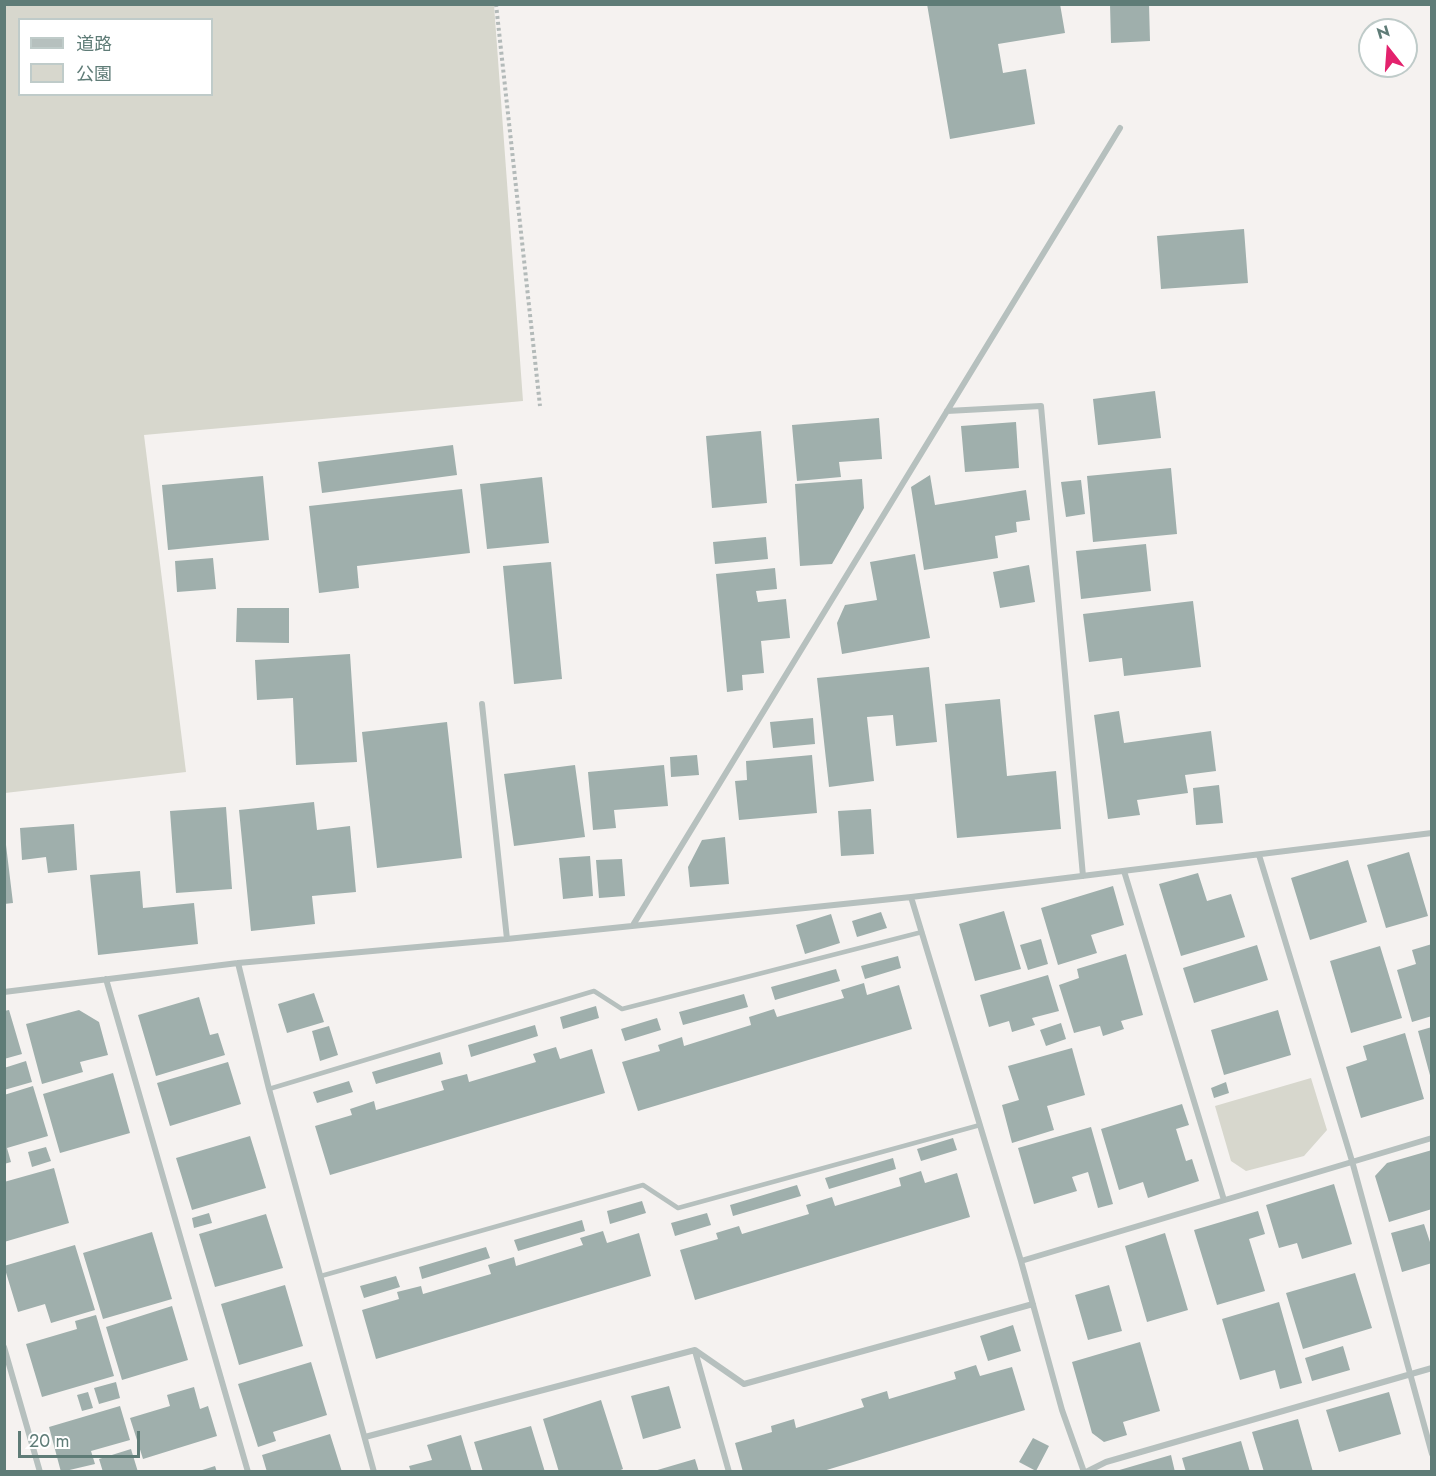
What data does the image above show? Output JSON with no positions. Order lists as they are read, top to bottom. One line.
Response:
{"legend":["道路","公園"],"scale_bar":"20 m","north":"top"}
